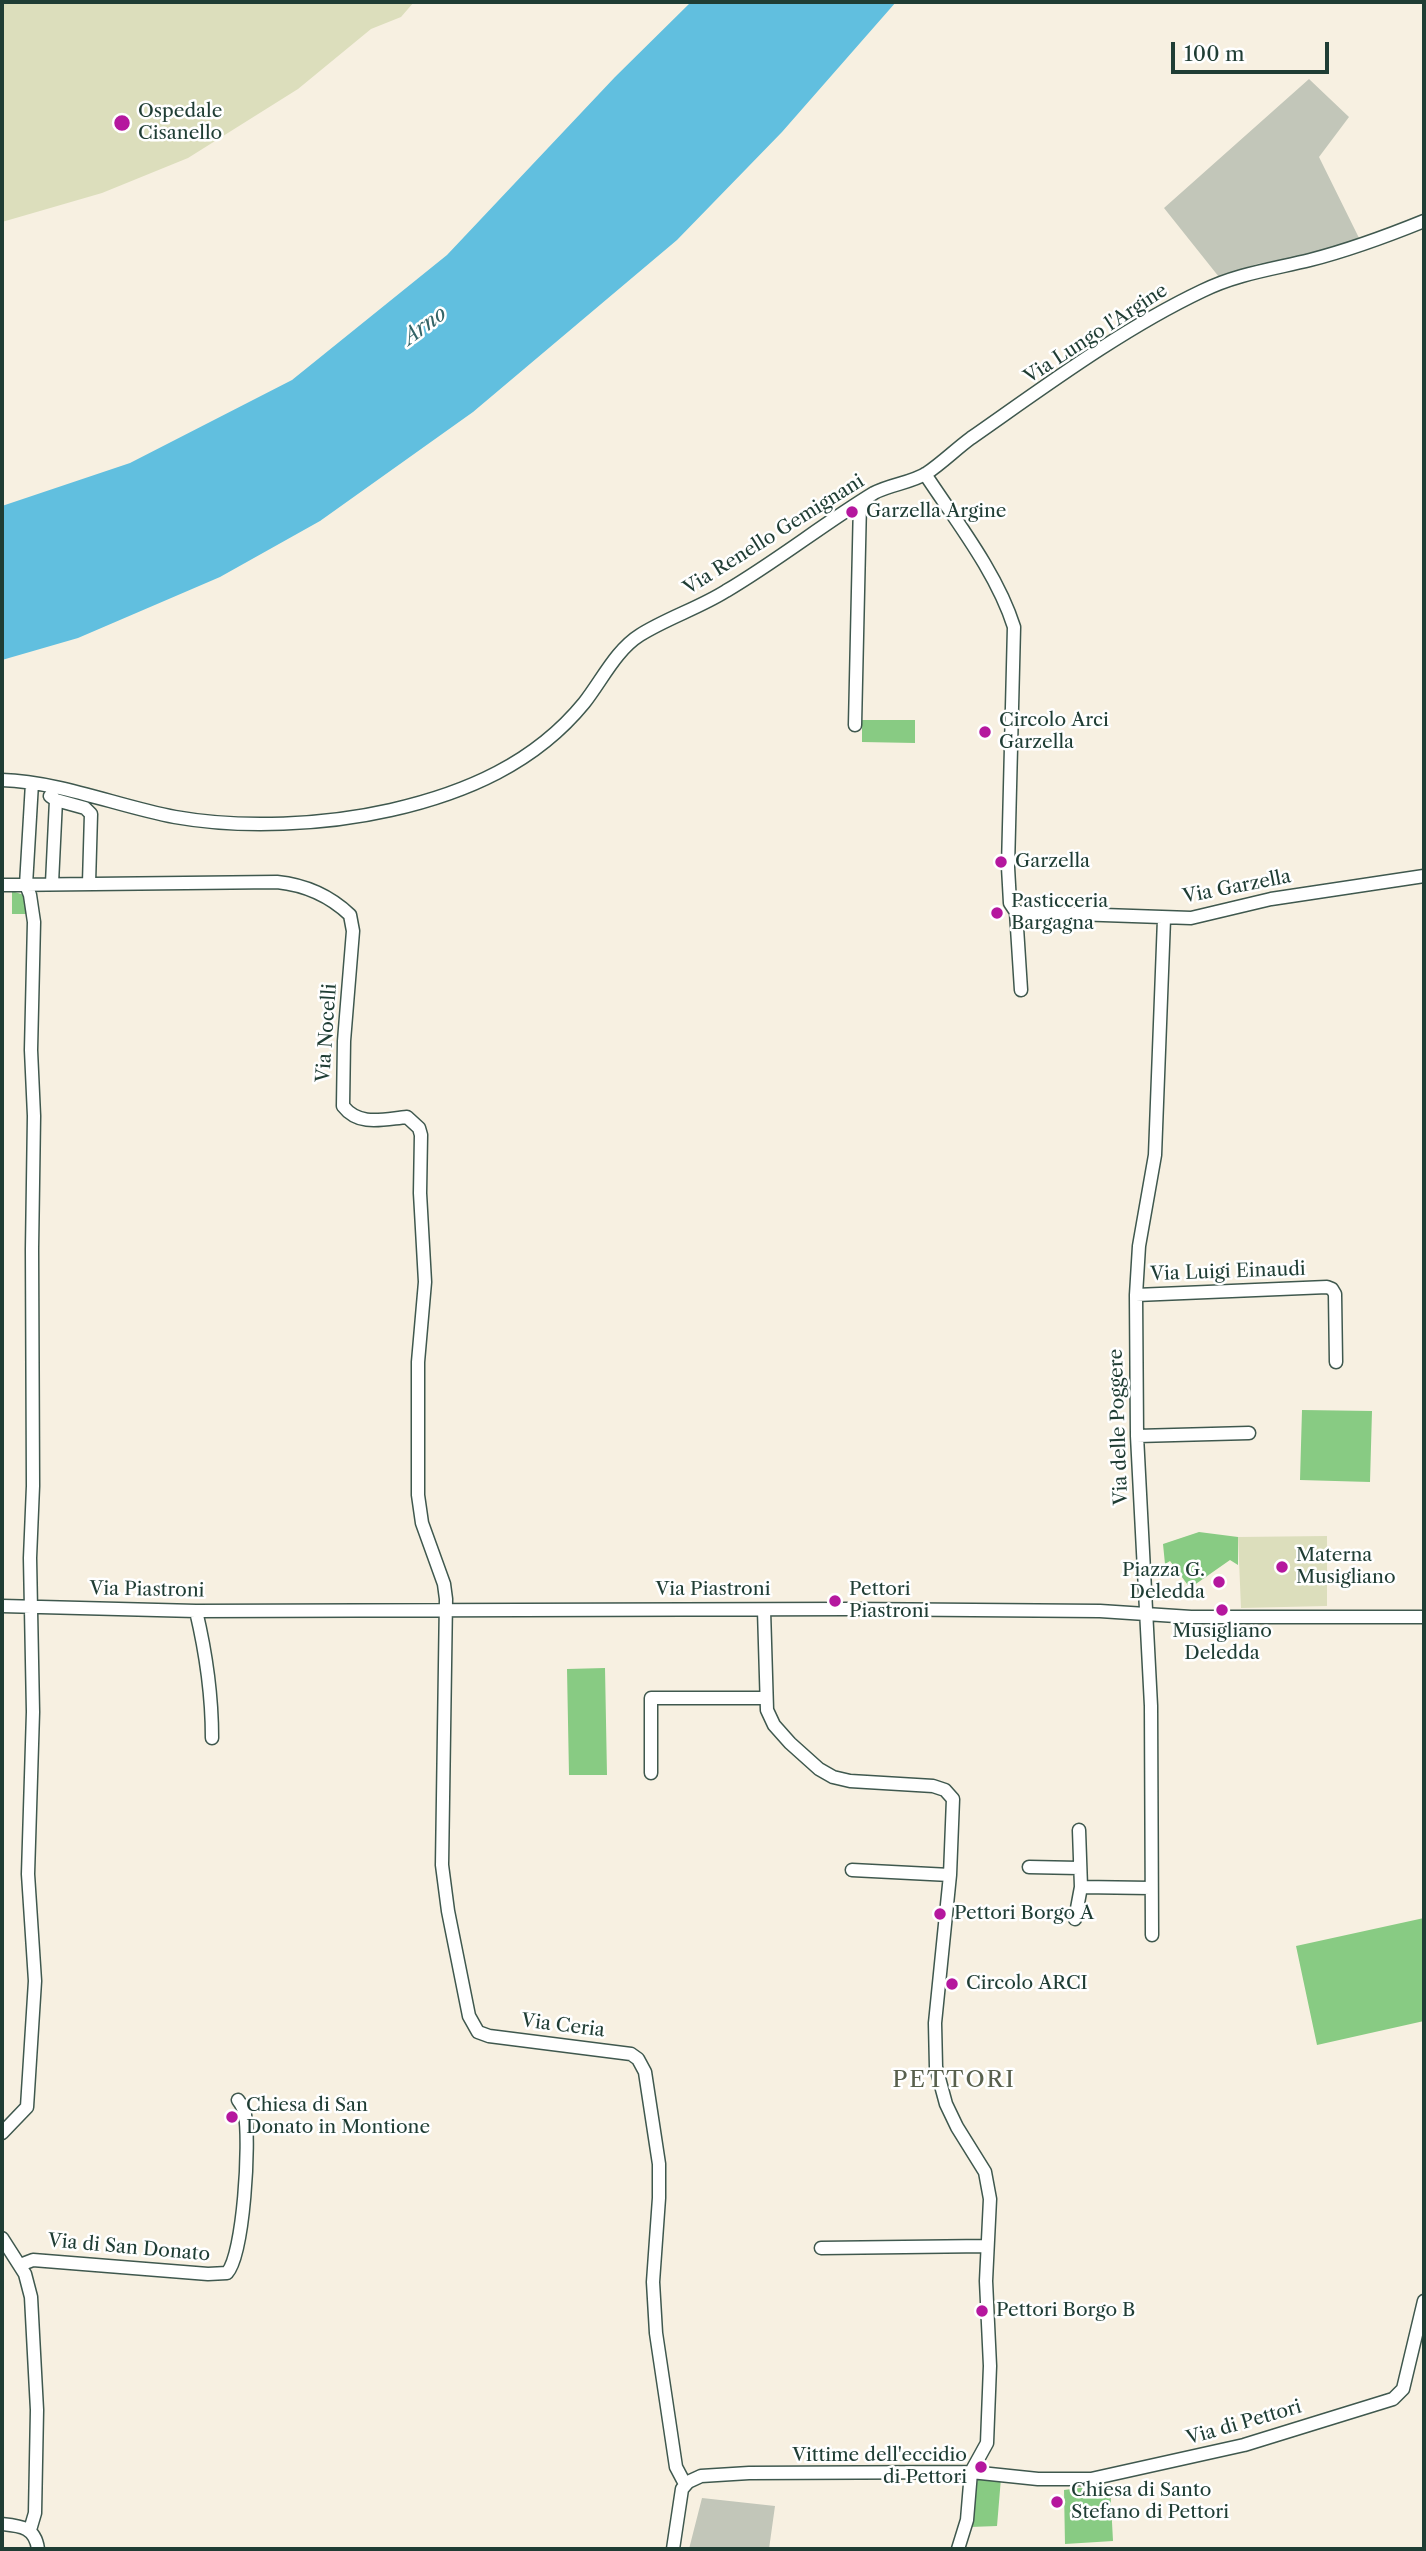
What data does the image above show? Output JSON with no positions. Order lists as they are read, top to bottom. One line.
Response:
{"streets":{"street":["Via Lungo l'Argine","Via Renello Gemignani","Via Garzella","Via Nocelli","Via Luigi Einaudi","Via delle Poggere","Via Piastroni","Via Ceria","Via di San Donato","Via di Pettori"]},"crossings":[["Via Lungo l'Argine","Via Renello Gemignani"],["Via Garzella","Via delle Poggere"],["Via Nocelli","Via Piastroni"],["Via Nocelli","Via Ceria"],["Via Luigi Einaudi","Via delle Poggere"],["Via delle Poggere","Via Piastroni"],["Via Piastroni","Via Ceria"],["Via Ceria","Via di Pettori"]],"districts":["PETTORI"],"water":["Arno"],"places":["Ospedale Cisanello","Garzella Argine","Circolo Arci Garzella","Garzella","Pasticceria Bargagna","Materna Musigliano","Piazza G. Deledda","Pettori Piastroni","Musigliano Deledda","Pettori Borgo A","Circolo ARCI","Chiesa di San Donato in Montione","Pettori Borgo B","Vittime dell'eccidio di Pettori","Chiesa di Santo Stefano di Pettori"],"scale_bar":"100 m"}
